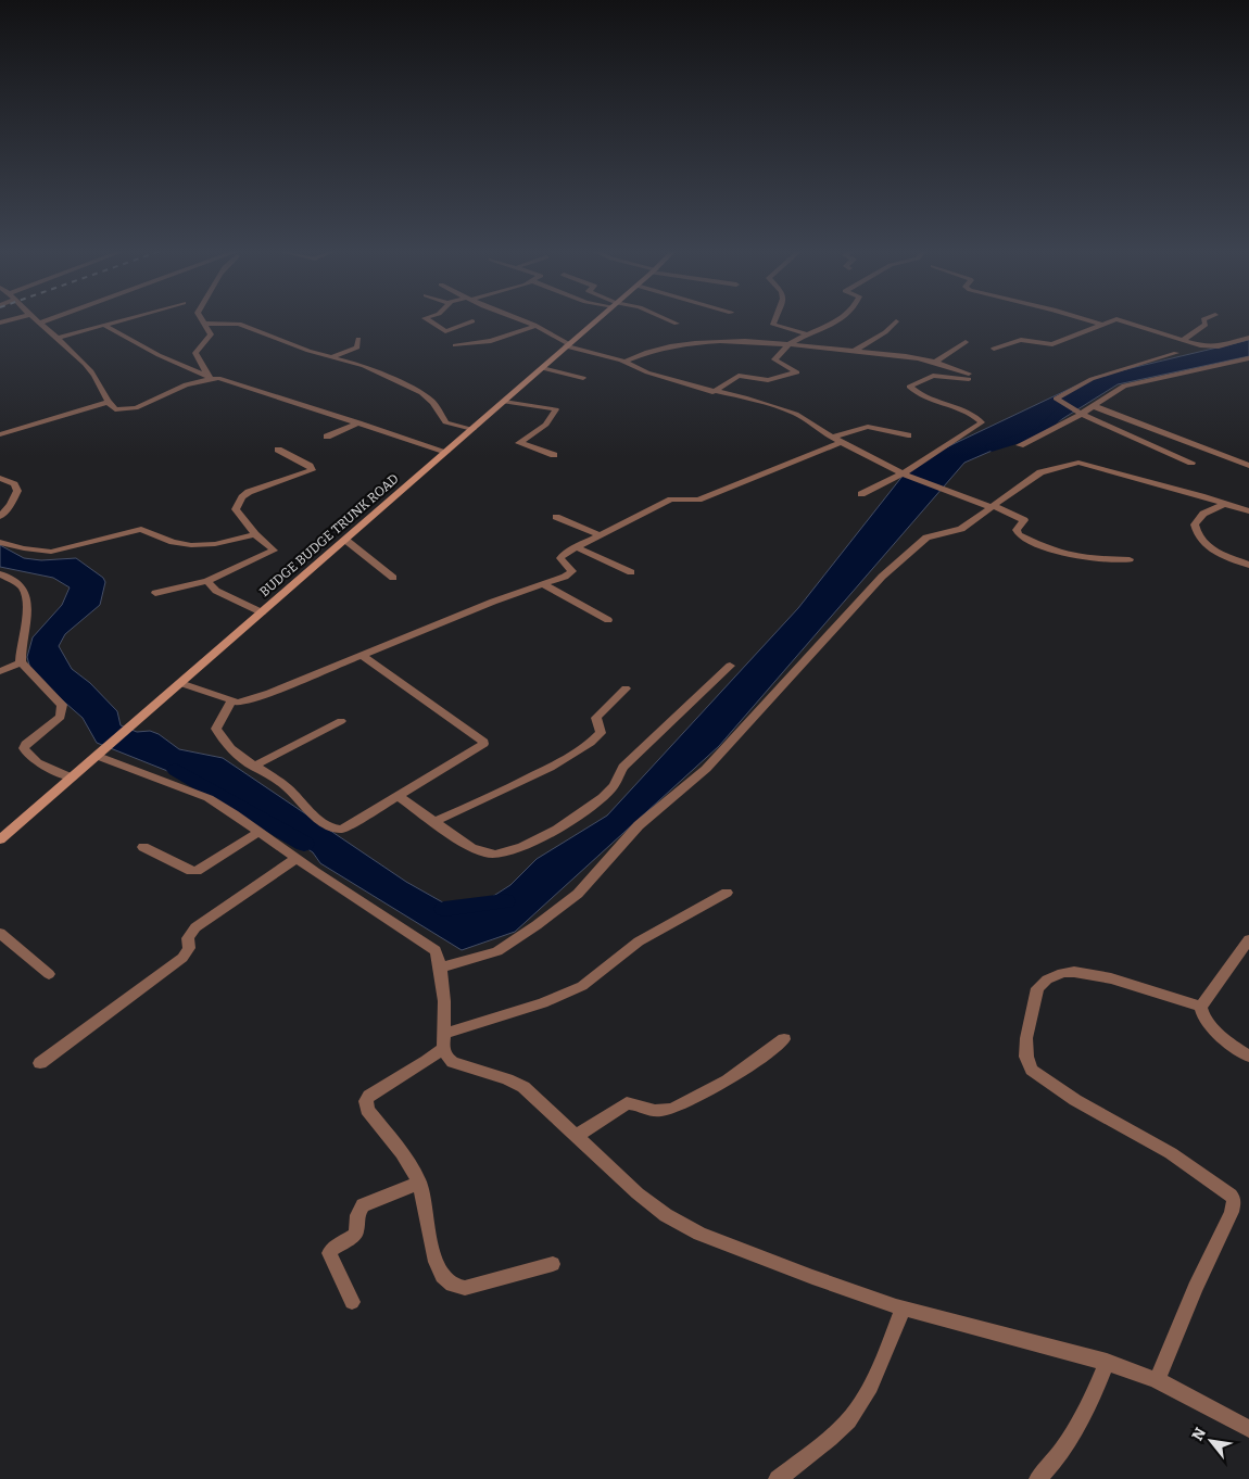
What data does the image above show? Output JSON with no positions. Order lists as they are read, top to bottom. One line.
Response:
{"streets":{"main road":["BUDGE BUDGE TRUNK ROAD"]},"north":"top left"}
